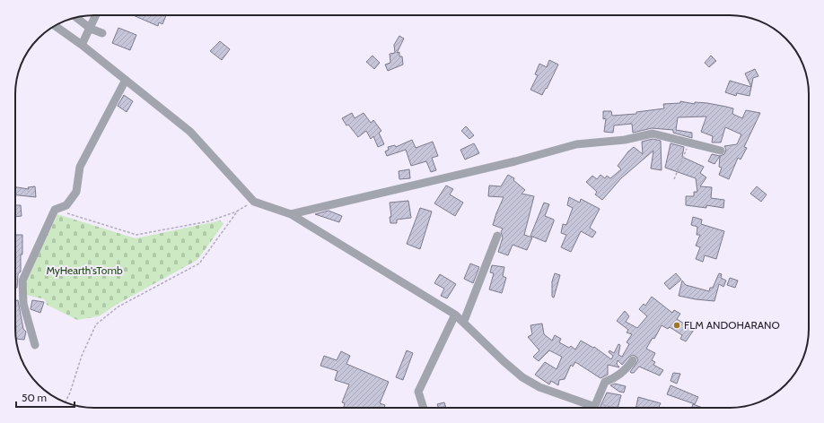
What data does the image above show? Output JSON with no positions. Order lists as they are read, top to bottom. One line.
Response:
{"parks":["MyHearth'sTomb"],"places":["FLM ANDOHARANO"],"scale_bar":"50 m"}
